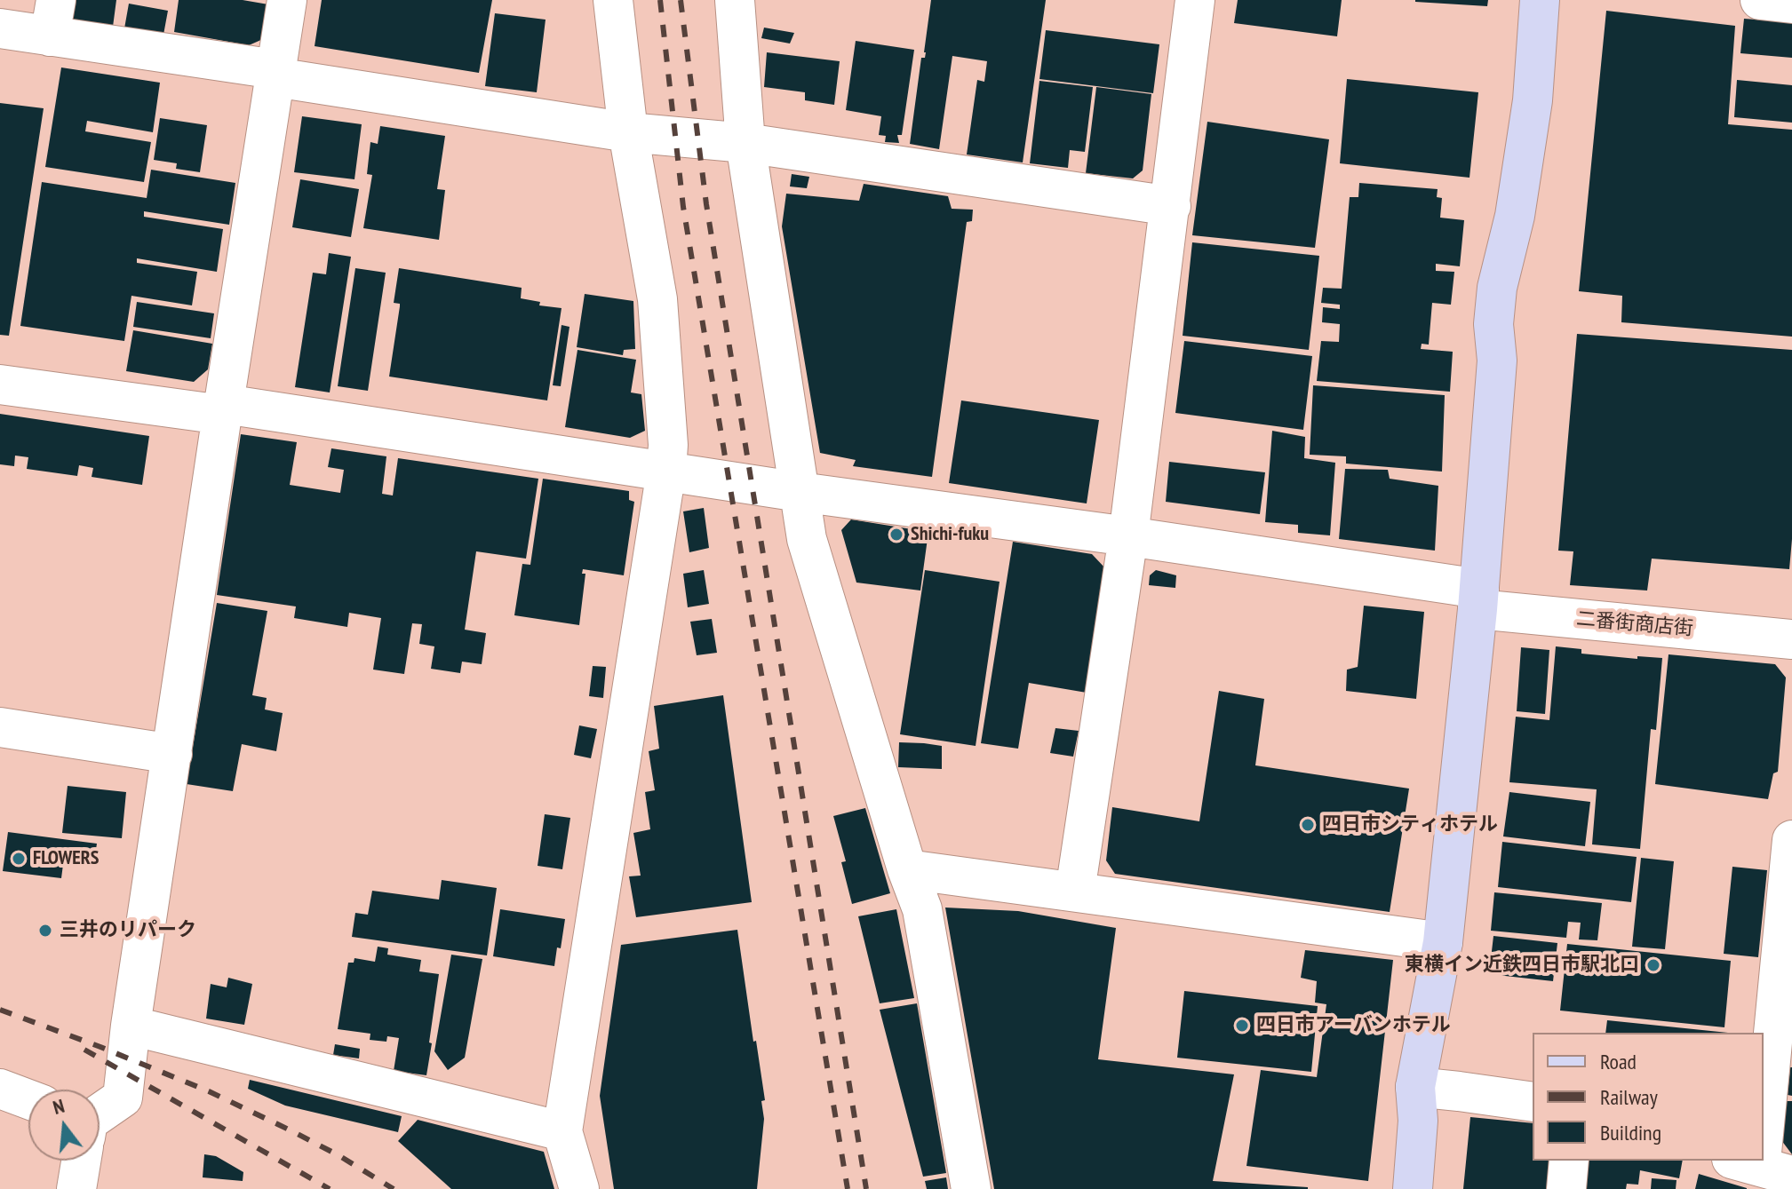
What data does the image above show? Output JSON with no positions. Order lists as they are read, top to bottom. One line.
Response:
{"streets":{"street":["二番街商店街"]},"places":["Shichi-fuku","四日市シティホテル","FLOWERS","三井のリパーク","東横イン近鉄四日市駅北口","四日市アーバンホテル"],"legend":["Road","Railway","Building"],"north":"top"}
